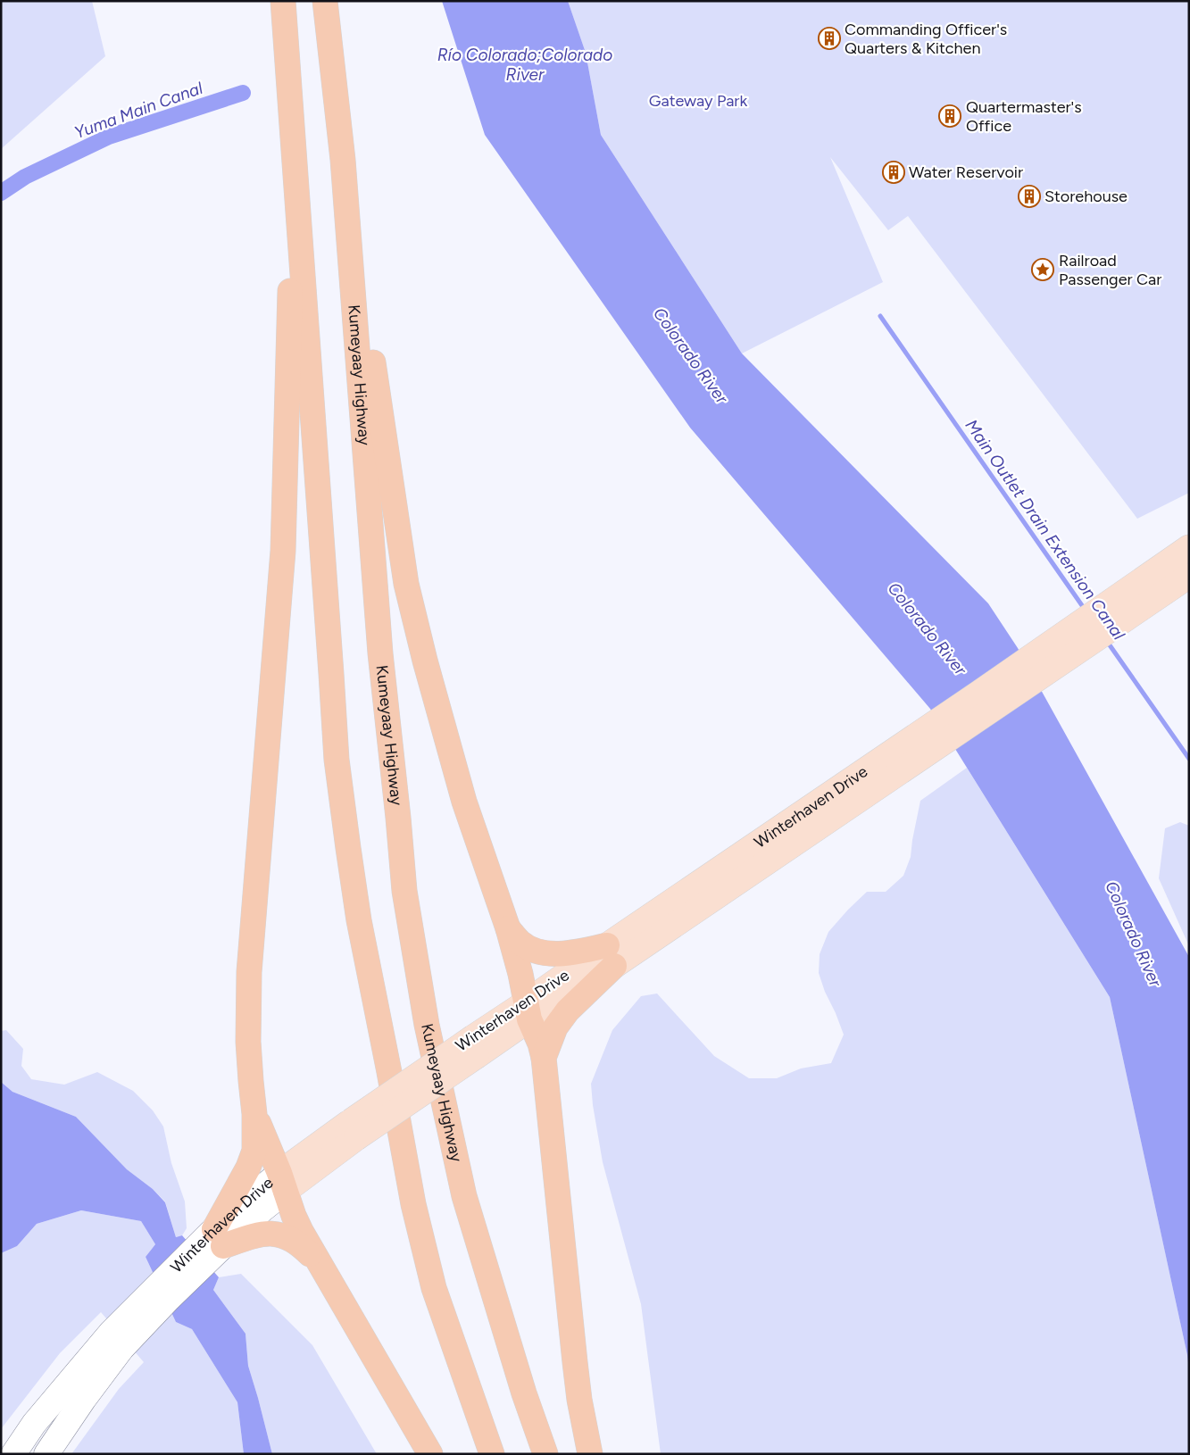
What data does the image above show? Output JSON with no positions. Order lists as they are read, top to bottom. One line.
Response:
{"streets":{"highway":["Kumeyaay Highway"],"main road":["Winterhaven Drive"]},"water":["Río Colorado;Colorado River","Yuma Main Canal","Colorado River","Main Outlet Drain Extension Canal"],"parks":["Gateway Park"],"places":{"building":["Commanding Officer's Quarters & Kitchen","Quartermaster's Office","Water Reservoir","Storehouse"],"place":["Railroad Passenger Car"]}}
